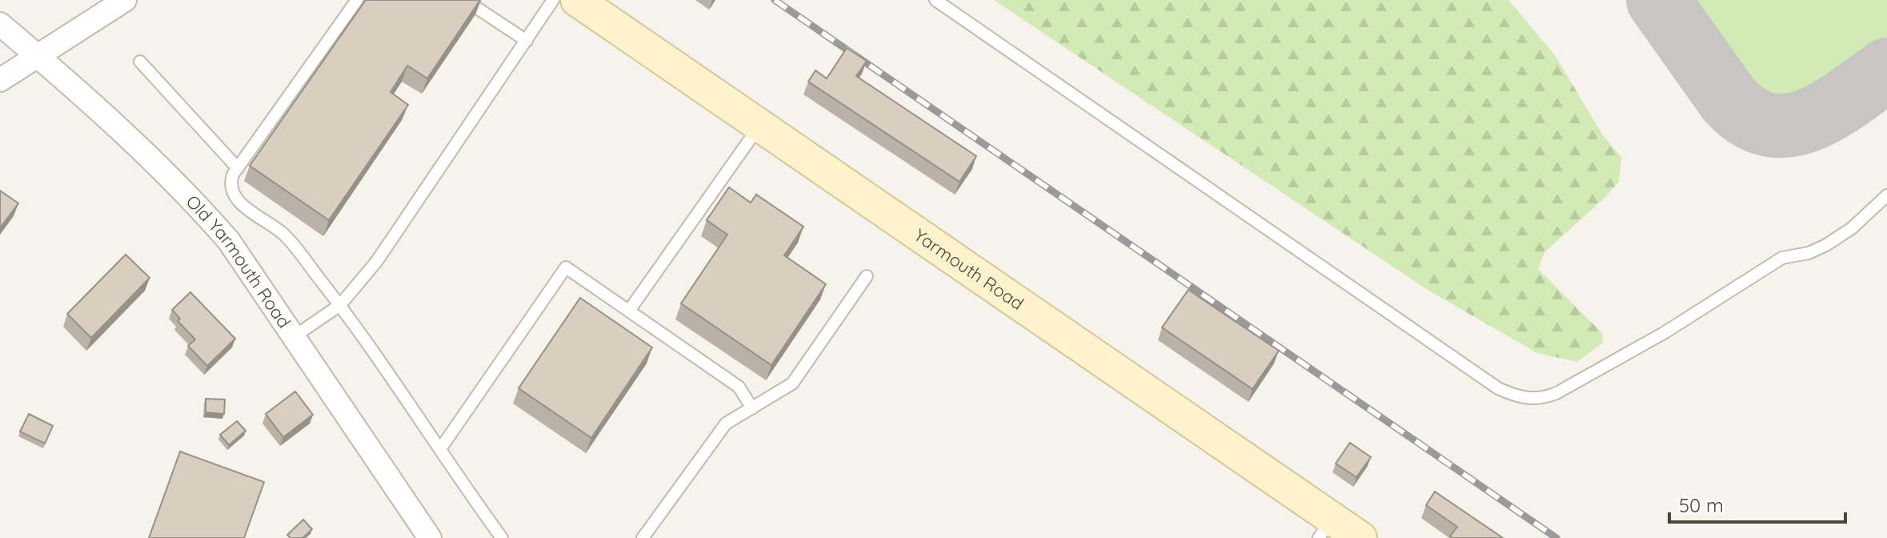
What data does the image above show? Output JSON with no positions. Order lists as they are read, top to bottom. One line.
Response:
{"streets":{"main road":["Yarmouth Road"],"street":["Old Yarmouth Road"]},"scale_bar":"50 m"}
